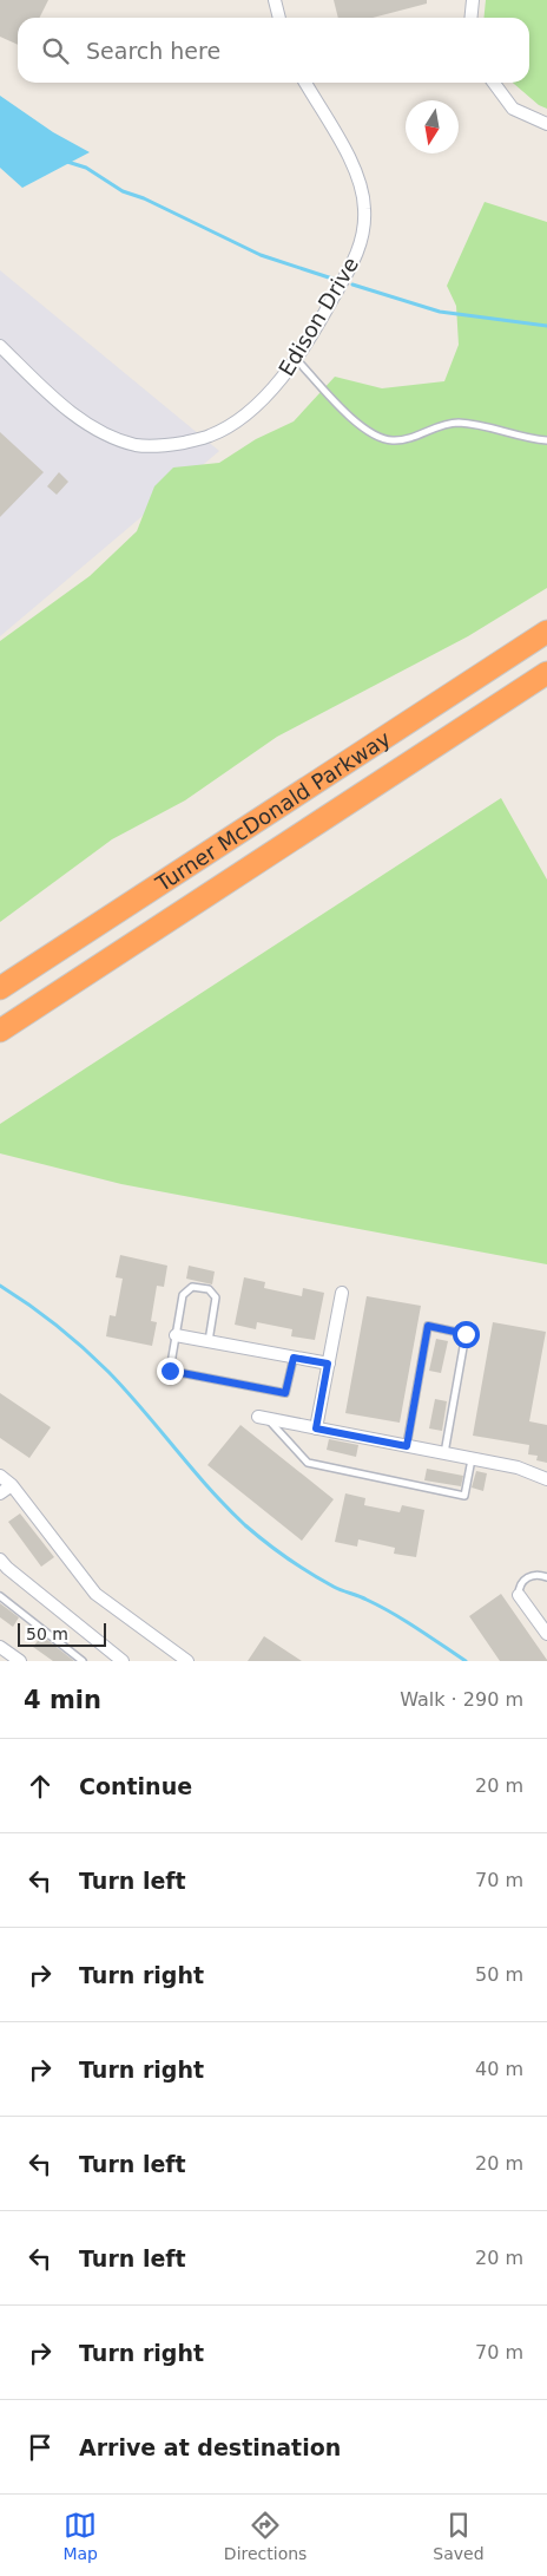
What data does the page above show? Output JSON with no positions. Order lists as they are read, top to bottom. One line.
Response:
{"streets":{"highway":["Turner McDonald Parkway"],"street":["Edison Drive"]},"scale_bar":"50 m","north":"bottom","page":{"search":"Search here","scale":"50 m","heading":["4 min","Walk · 290 m"],"list":[["Continue","20 m"],["Turn left","70 m"],["Turn right","50 m"],["Turn right","40 m"],["Turn left","20 m"],["Turn left","20 m"],["Turn right","70 m"],"Arrive at destination"],"nav":["Map","Directions","Saved"]}}
